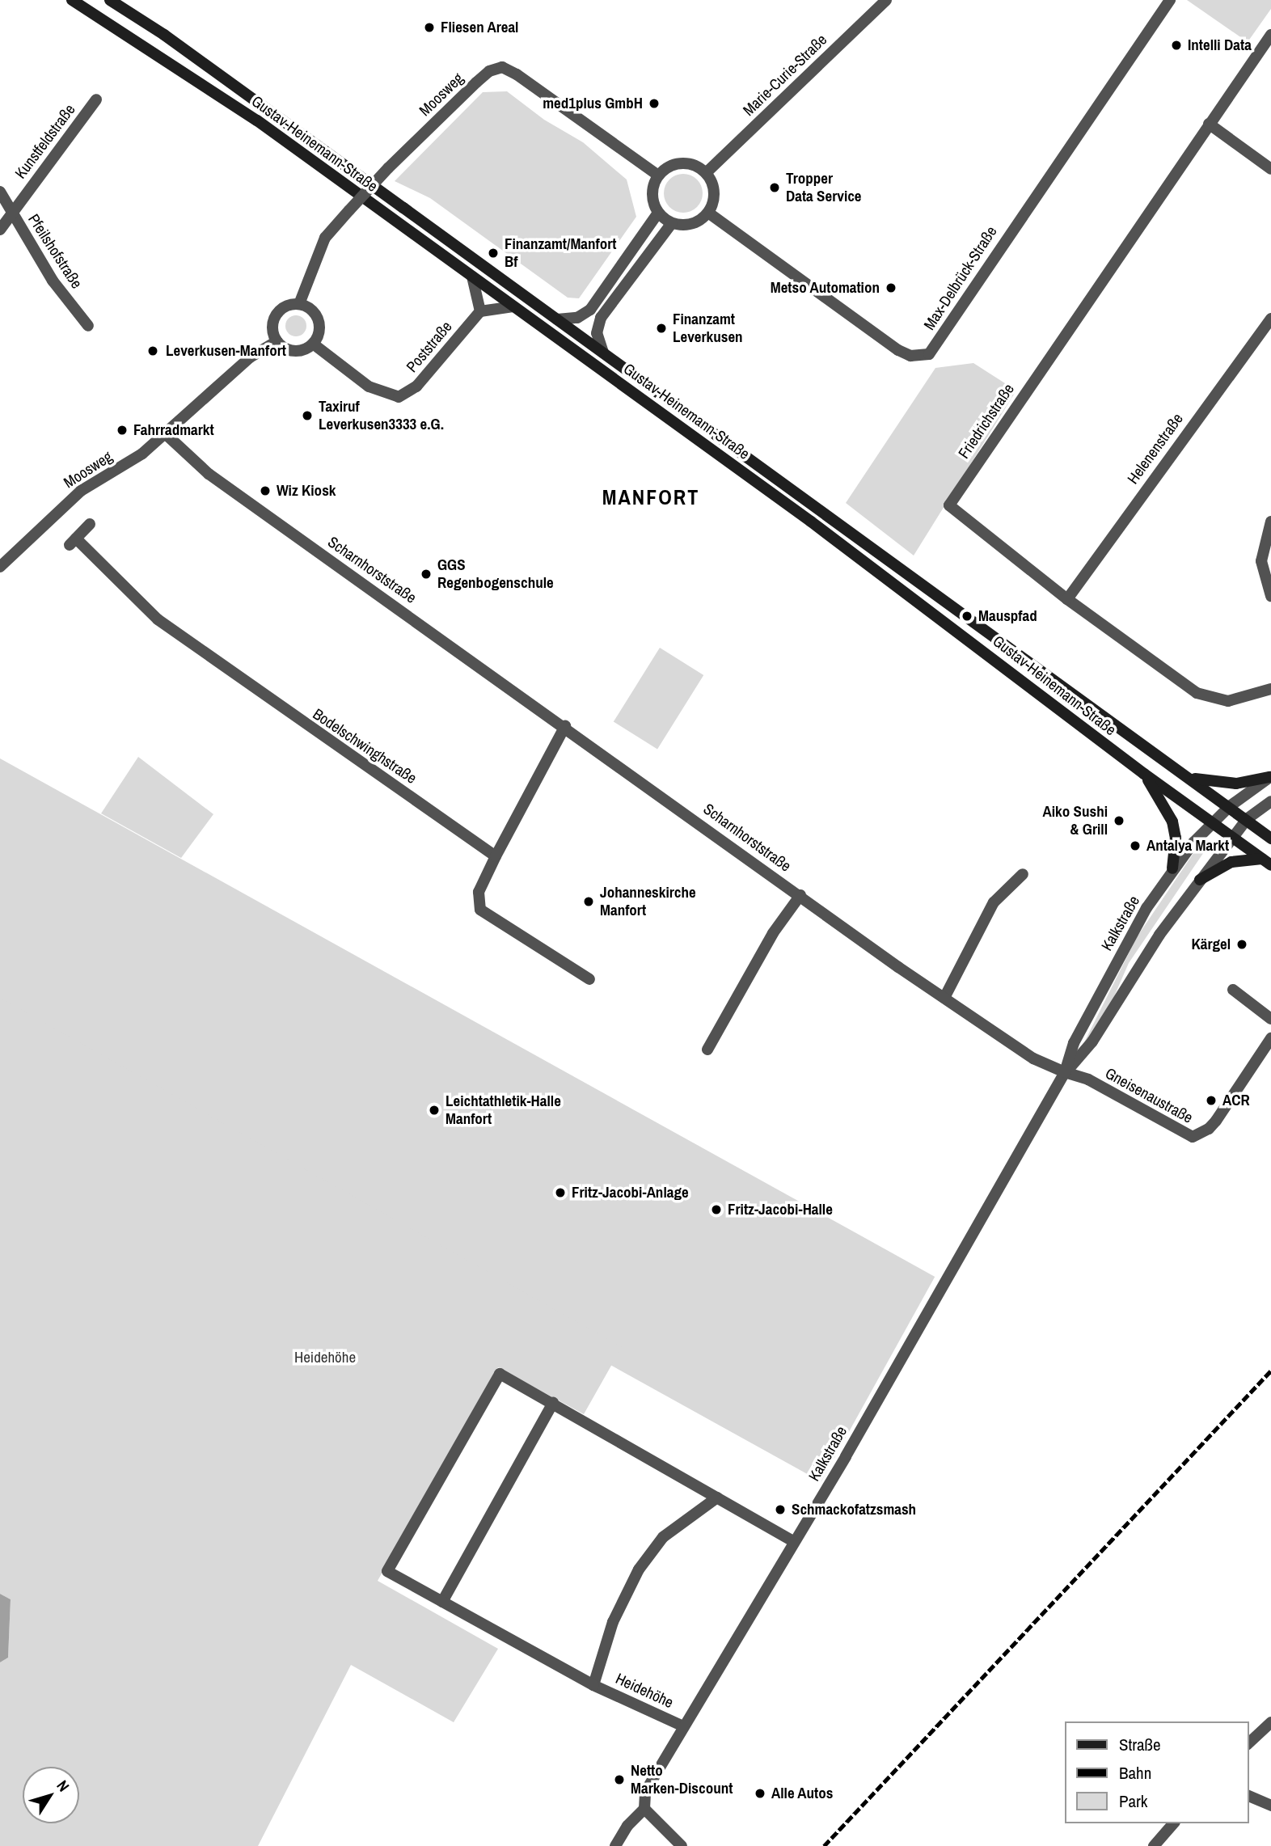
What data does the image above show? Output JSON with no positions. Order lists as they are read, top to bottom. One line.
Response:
{"streets":{"main road":["Gustav-Heinemann-Straße"],"street":["Marie-Curie-Straße","Moosweg","Kunstfeldstraße","Pfeilshofstraße","Max-Delbrück-Straße","Poststraße","Friedrichstraße","Helenenstraße","Scharnhorststraße","Bodelschwinghstraße","Kalkstraße","Gneisenaustraße","Heidehöhe"]},"crossings":[["Marie-Curie-Straße","Moosweg"],["Marie-Curie-Straße","Max-Delbrück-Straße"],["Moosweg","Max-Delbrück-Straße"],["Moosweg","Poststraße"],["Moosweg","Scharnhorststraße"],["Kunstfeldstraße","Pfeilshofstraße"],["Gustav-Heinemann-Straße","Kalkstraße"],["Friedrichstraße","Helenenstraße"],["Scharnhorststraße","Kalkstraße"],["Scharnhorststraße","Gneisenaustraße"],["Kalkstraße","Gneisenaustraße"],["Kalkstraße","Heidehöhe"]],"districts":["MANFORT"],"parks":["Heidehöhe"],"places":["Fliesen Areal","Intelli Data","med1plus GmbH","Tropper Data Service","Finanzamt/Manfort Bf","Metso Automation","Finanzamt Leverkusen","Leverkusen-Manfort","Taxiruf Leverkusen3333 e.G.","Fahrradmarkt","Wiz Kiosk","GGS Regenbogenschule","Mauspfad","Aiko Sushi & Grill","Antalya Markt","Johanneskirche Manfort","Kärgel","ACR","Leichtathletik-Halle Manfort","Fritz-Jacobi-Anlage","Fritz-Jacobi-Halle","Schmackofatzsmash","Netto Marken-Discount","Alle Autos"],"legend":["Straße","Bahn","Park"],"north":"top right"}
